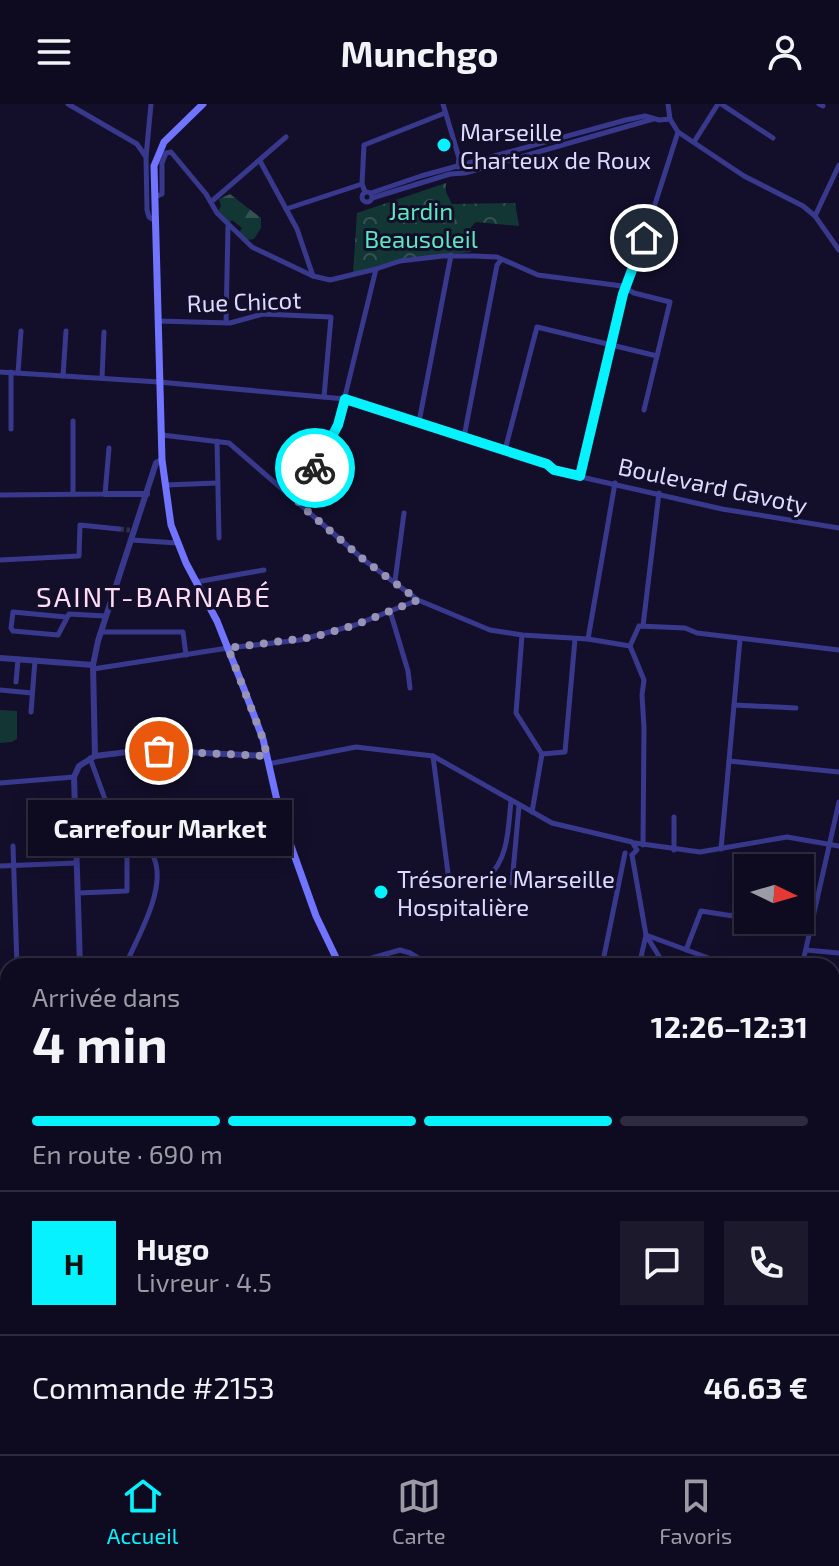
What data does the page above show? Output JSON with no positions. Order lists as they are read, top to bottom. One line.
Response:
{"streets":{"street":["Rue Chicot","Boulevard Gavoty"]},"crossings":[["Rue Chicot","Boulevard Gavoty"]],"districts":["SAINT-BARNABÉ"],"parks":["Jardin Beausoleil"],"places":["Marseille Charteux de Roux","Carrefour Market","Trésorerie Marseille Hospitalière"],"north":"right","page":{"header":"Munchgo","bubble":"Carrefour Market","heading":["4 min","Arrivée dans","12:26–12:31"],"panel":["Hugo","Livreur · 4.5","Commande #2153","46.63 €"],"bar":"En route · 690 m","round":"H","tabs":["Accueil","Carte","Favoris"]}}
